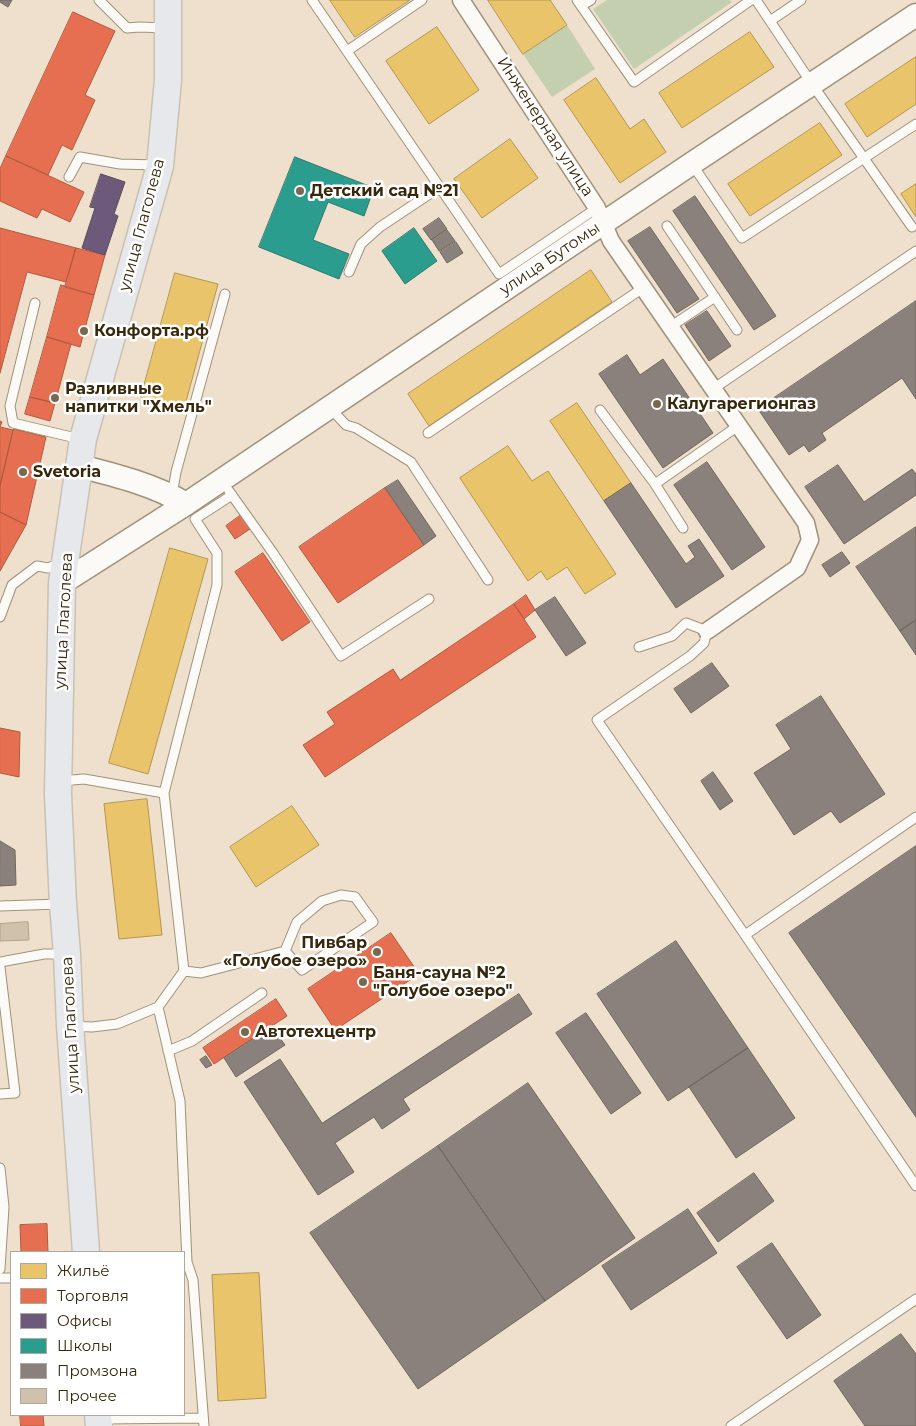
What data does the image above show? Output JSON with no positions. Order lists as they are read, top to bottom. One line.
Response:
{"streets":{"main road":["улица Глаголева"],"street":["Инженерная улица","улица Бутомы"]},"crossings":[["Инженерная улица","улица Бутомы"],["улица Глаголева","улица Бутомы"]],"places":["Детский сад №21","Конфорта.рф","Разливные напитки \"Хмель\"","Калугарегионгаз","Svetoria","Пивбар «Голубое озеро»","Баня-сауна №2 \"Голубое озеро\"","Автотехцентр"],"legend":["Жильё","Торговля","Офисы","Школы","Промзона","Прочее"]}
